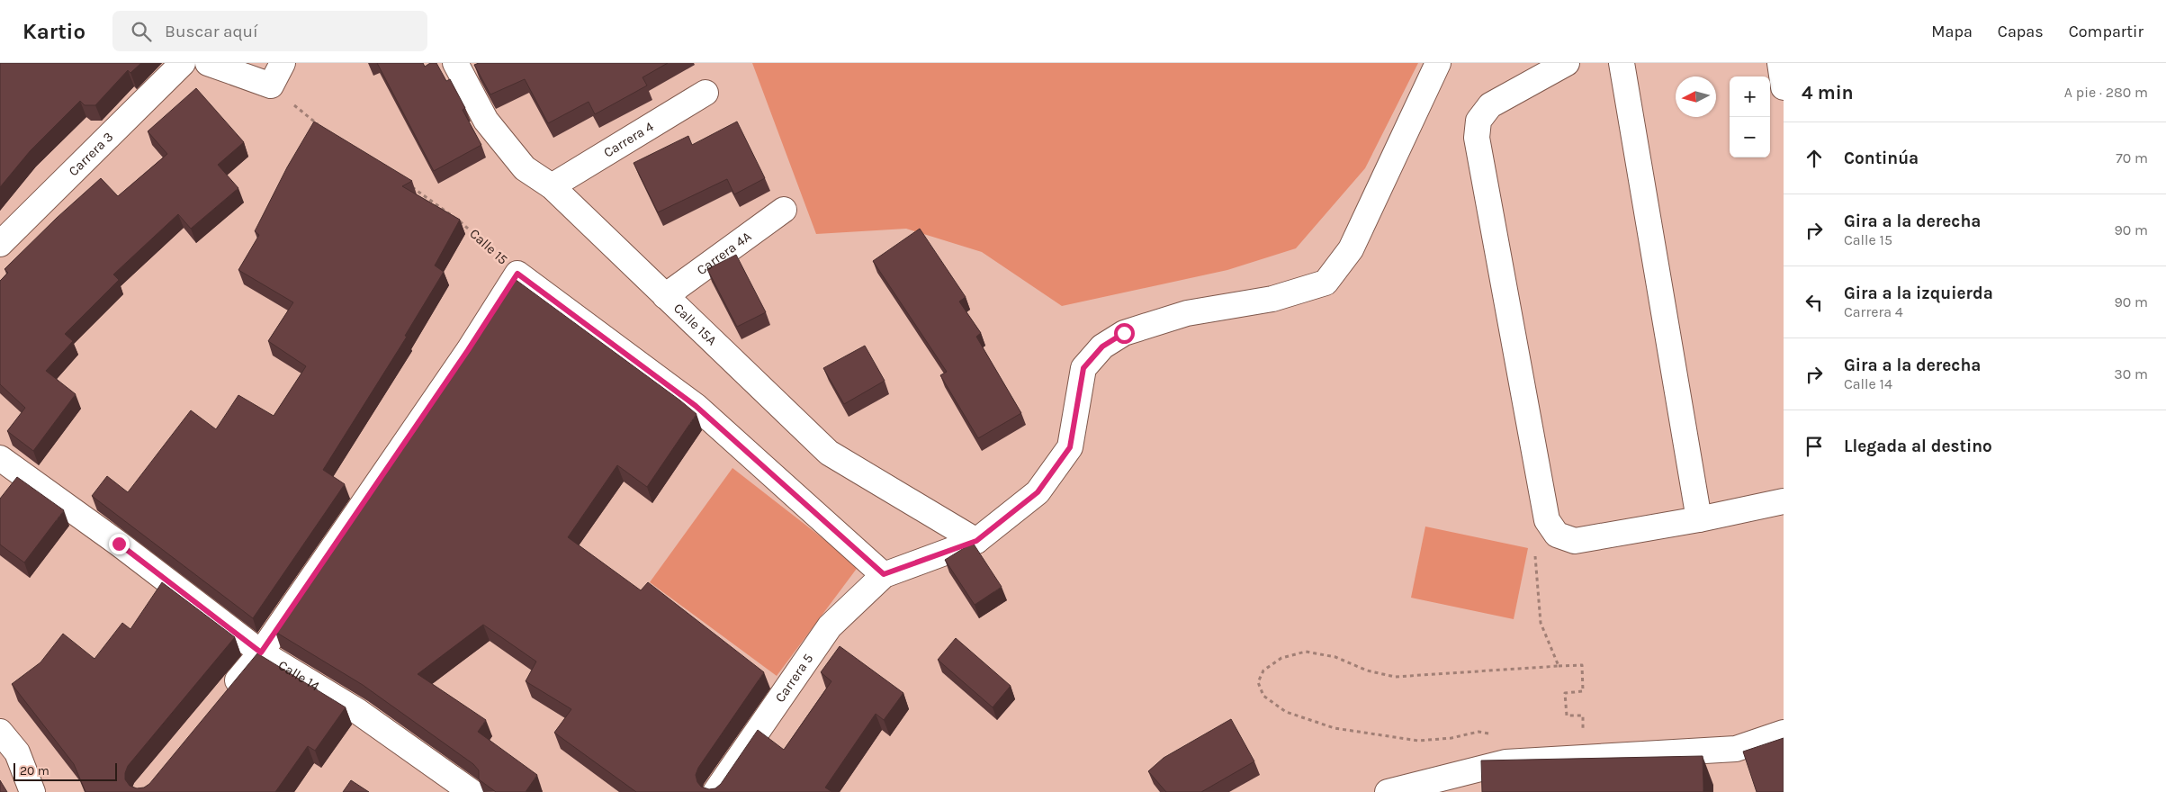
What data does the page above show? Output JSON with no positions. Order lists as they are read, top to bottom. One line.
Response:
{"streets":{"street":["Carrera 4","Carrera 3","Calle 15","Carrera 4A","Calle 15A","Calle 14","Carrera 5"]},"crossings":[["Carrera 4","Calle 15A"],["Calle 15","Carrera 5"],["Carrera 4A","Calle 15A"]],"scale_bar":"20 m","north":"left","page":{"header":"Kartio","search":"Buscar aquí","nav":["Mapa","Capas","Compartir"],"heading":["4 min","A pie · 280 m"],"map_buttons":["+","−"],"list":[["Continúa","70 m"],["Gira a la derecha","Calle 15","90 m"],["Gira a la izquierda","Carrera 4","90 m"],["Gira a la derecha","Calle 14","30 m"],"Llegada al destino"],"scale":"20 m"}}
